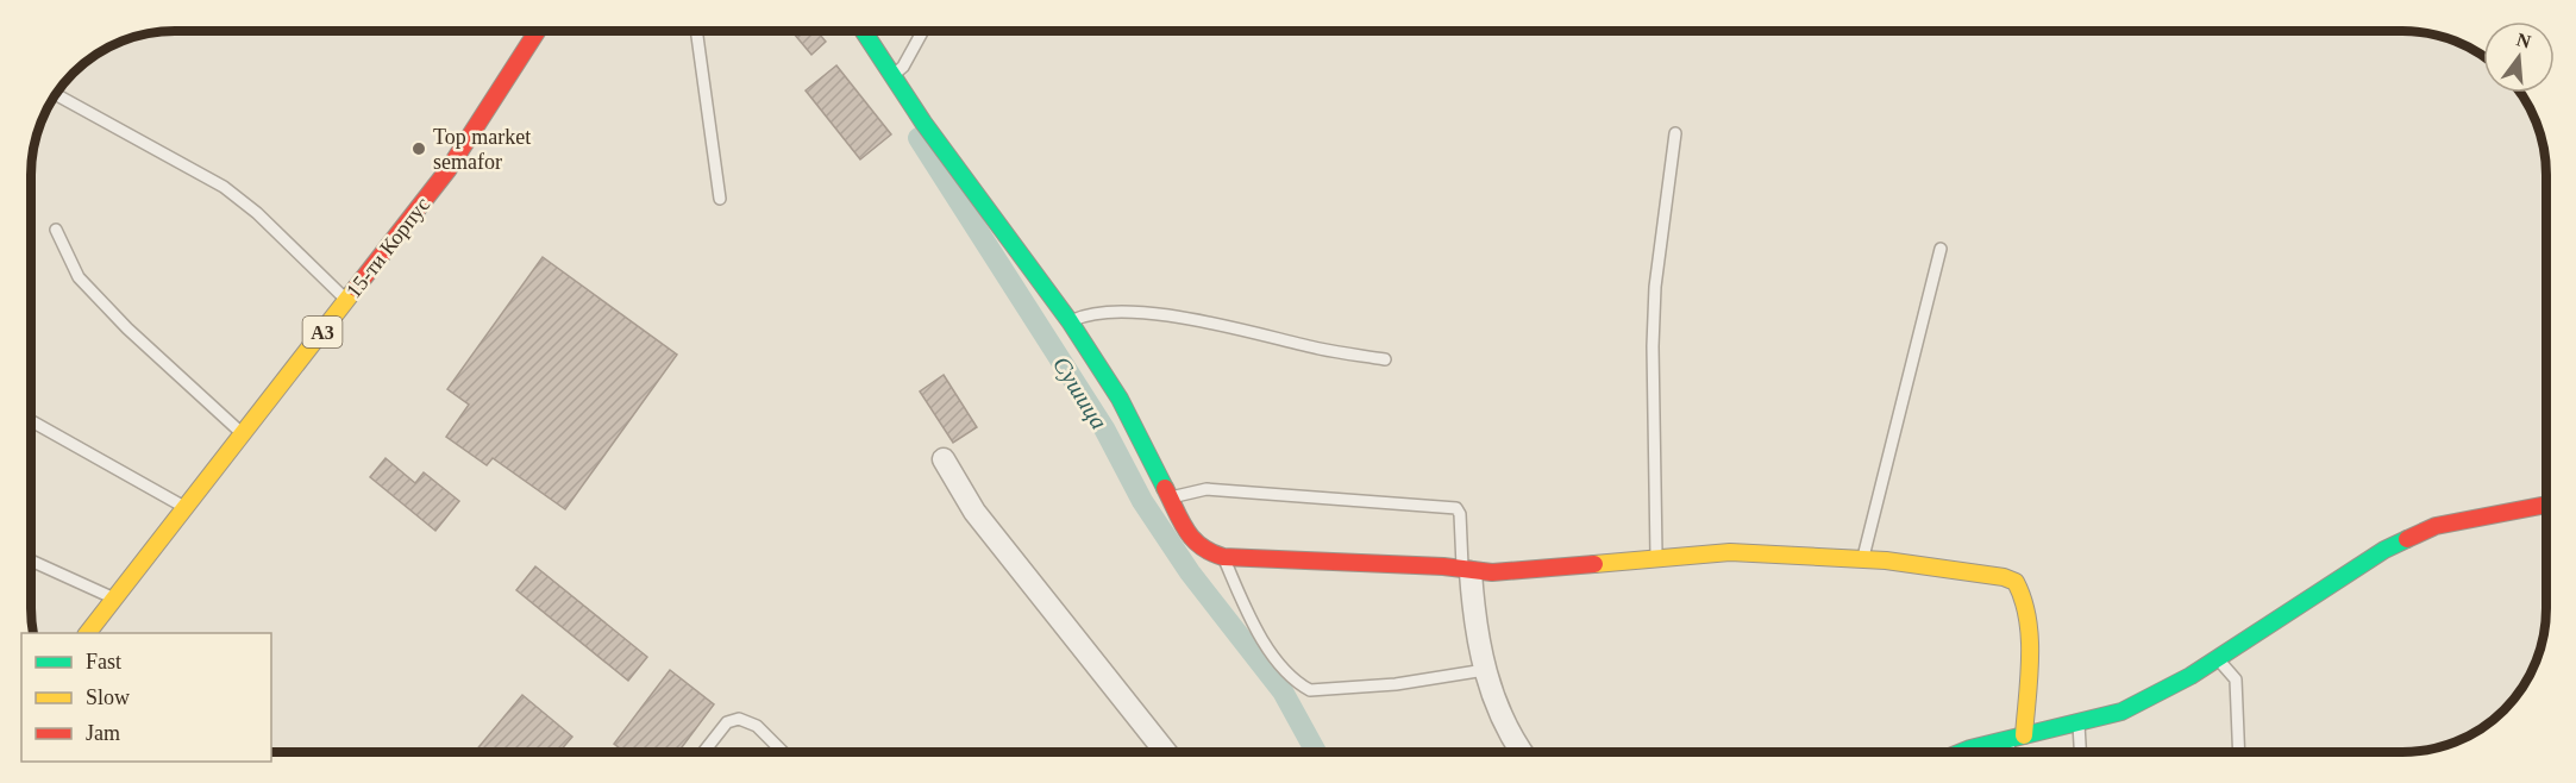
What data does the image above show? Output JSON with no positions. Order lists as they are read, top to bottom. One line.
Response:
{"streets":{"street":["15-ти Корпус","A3"]},"water":["Сушица"],"places":["Top market semafor"],"legend":["Fast","Slow","Jam"],"north":"top"}
